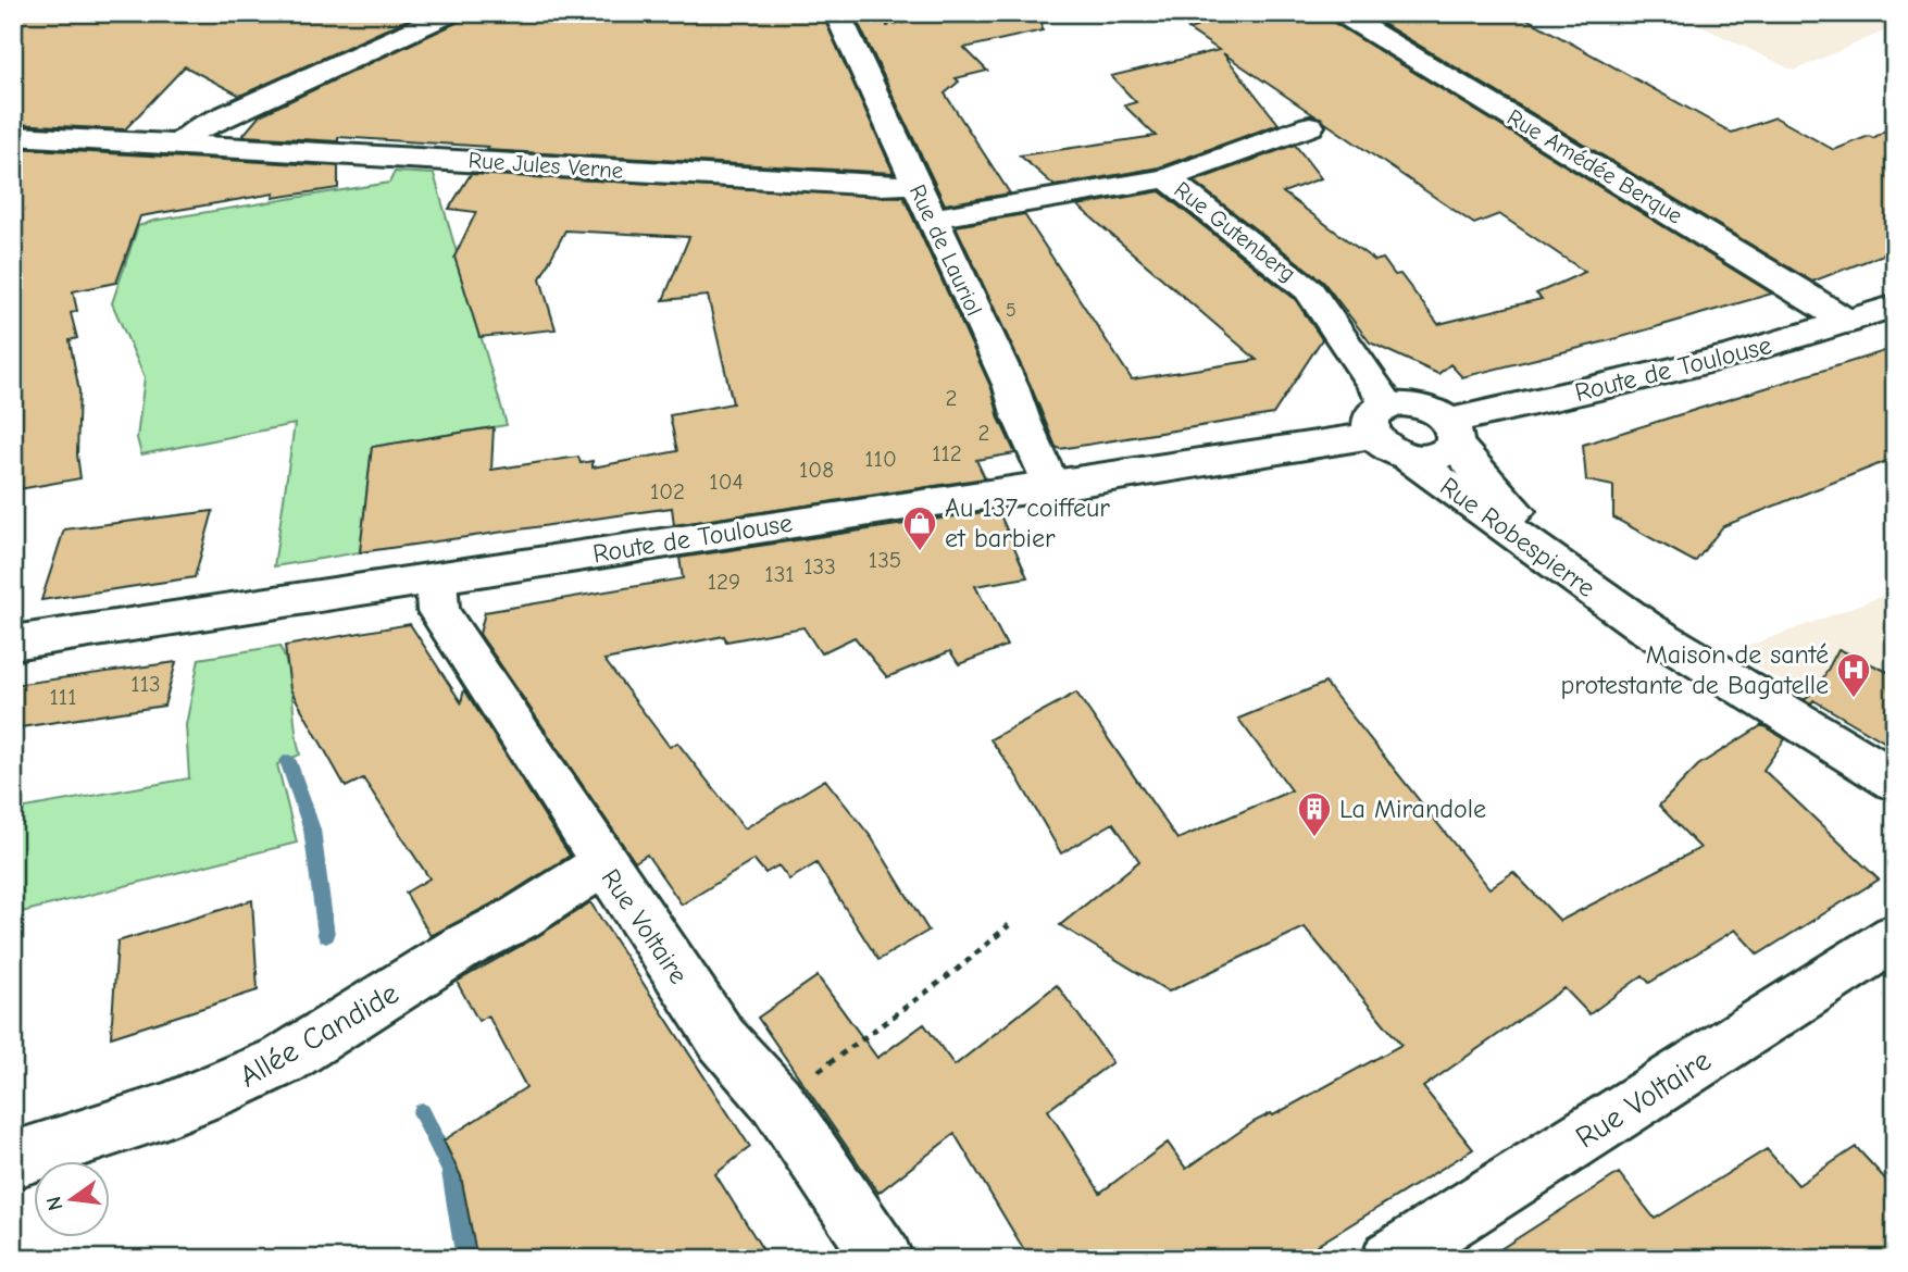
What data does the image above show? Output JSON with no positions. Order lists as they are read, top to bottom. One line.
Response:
{"streets":{"street":["Rue Jules Verne","Rue Amédée Berque","Rue Gutenberg","Rue de Lauriol","Route de Toulouse","Rue Robespierre","Rue Voltaire","Allée Candide"]},"crossings":[["Rue Jules Verne","Rue de Lauriol"],["Rue Amédée Berque","Route de Toulouse"],["Rue Gutenberg","Rue de Lauriol"],["Rue Gutenberg","Route de Toulouse"],["Rue Gutenberg","Rue Robespierre"],["Rue de Lauriol","Route de Toulouse"],["Route de Toulouse","Rue Robespierre"],["Route de Toulouse","Rue Voltaire"],["Rue Voltaire","Allée Candide"]],"places":{"shop":["Au 137 coiffeur et barbier"],"hospital":["Maison de santé protestante de Bagatelle"],"building":["La Mirandole"]},"house_numbers":["5","2","2","112","110","108","104","102","135","133","131","129","113","111"],"north":"left"}
